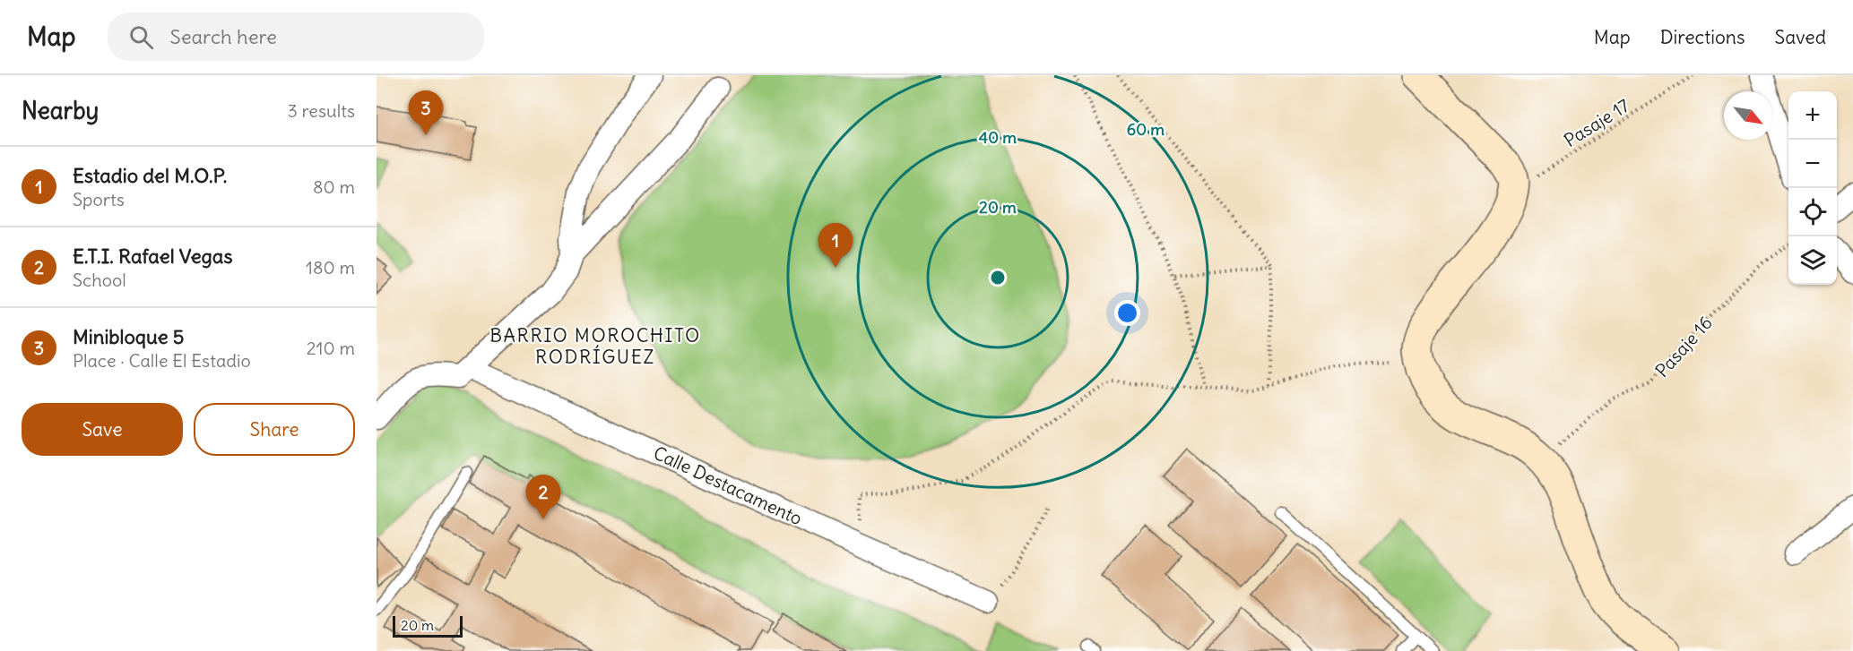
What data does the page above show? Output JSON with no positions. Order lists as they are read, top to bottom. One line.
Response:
{"streets":{"street":["Calle Destacamento"],"path":["Pasaje 17","Pasaje 16"]},"districts":["BARRIO MOROCHITO RODRÍGUEZ"],"scale_bar":"20 m","north":"bottom right","page":{"header":"Map","search":"Search here","nav":["Map","Directions","Saved"],"heading":["Nearby","3 results"],"pins":["3","1","2"],"map_buttons":["+","−"],"list":[{"mark":"1","name":"Estadio del M.O.P.","note":"Sports","value":"80 m"},{"mark":"2","name":"E.T.I. Rafael Vegas","note":"School","value":"180 m"},{"mark":"3","name":"Minibloque 5","note":"Place · Calle El Estadio","value":"210 m"}],"buttons":["Save","Share"],"scale":"20 m"},"rings":["60 m","40 m","20 m"]}
